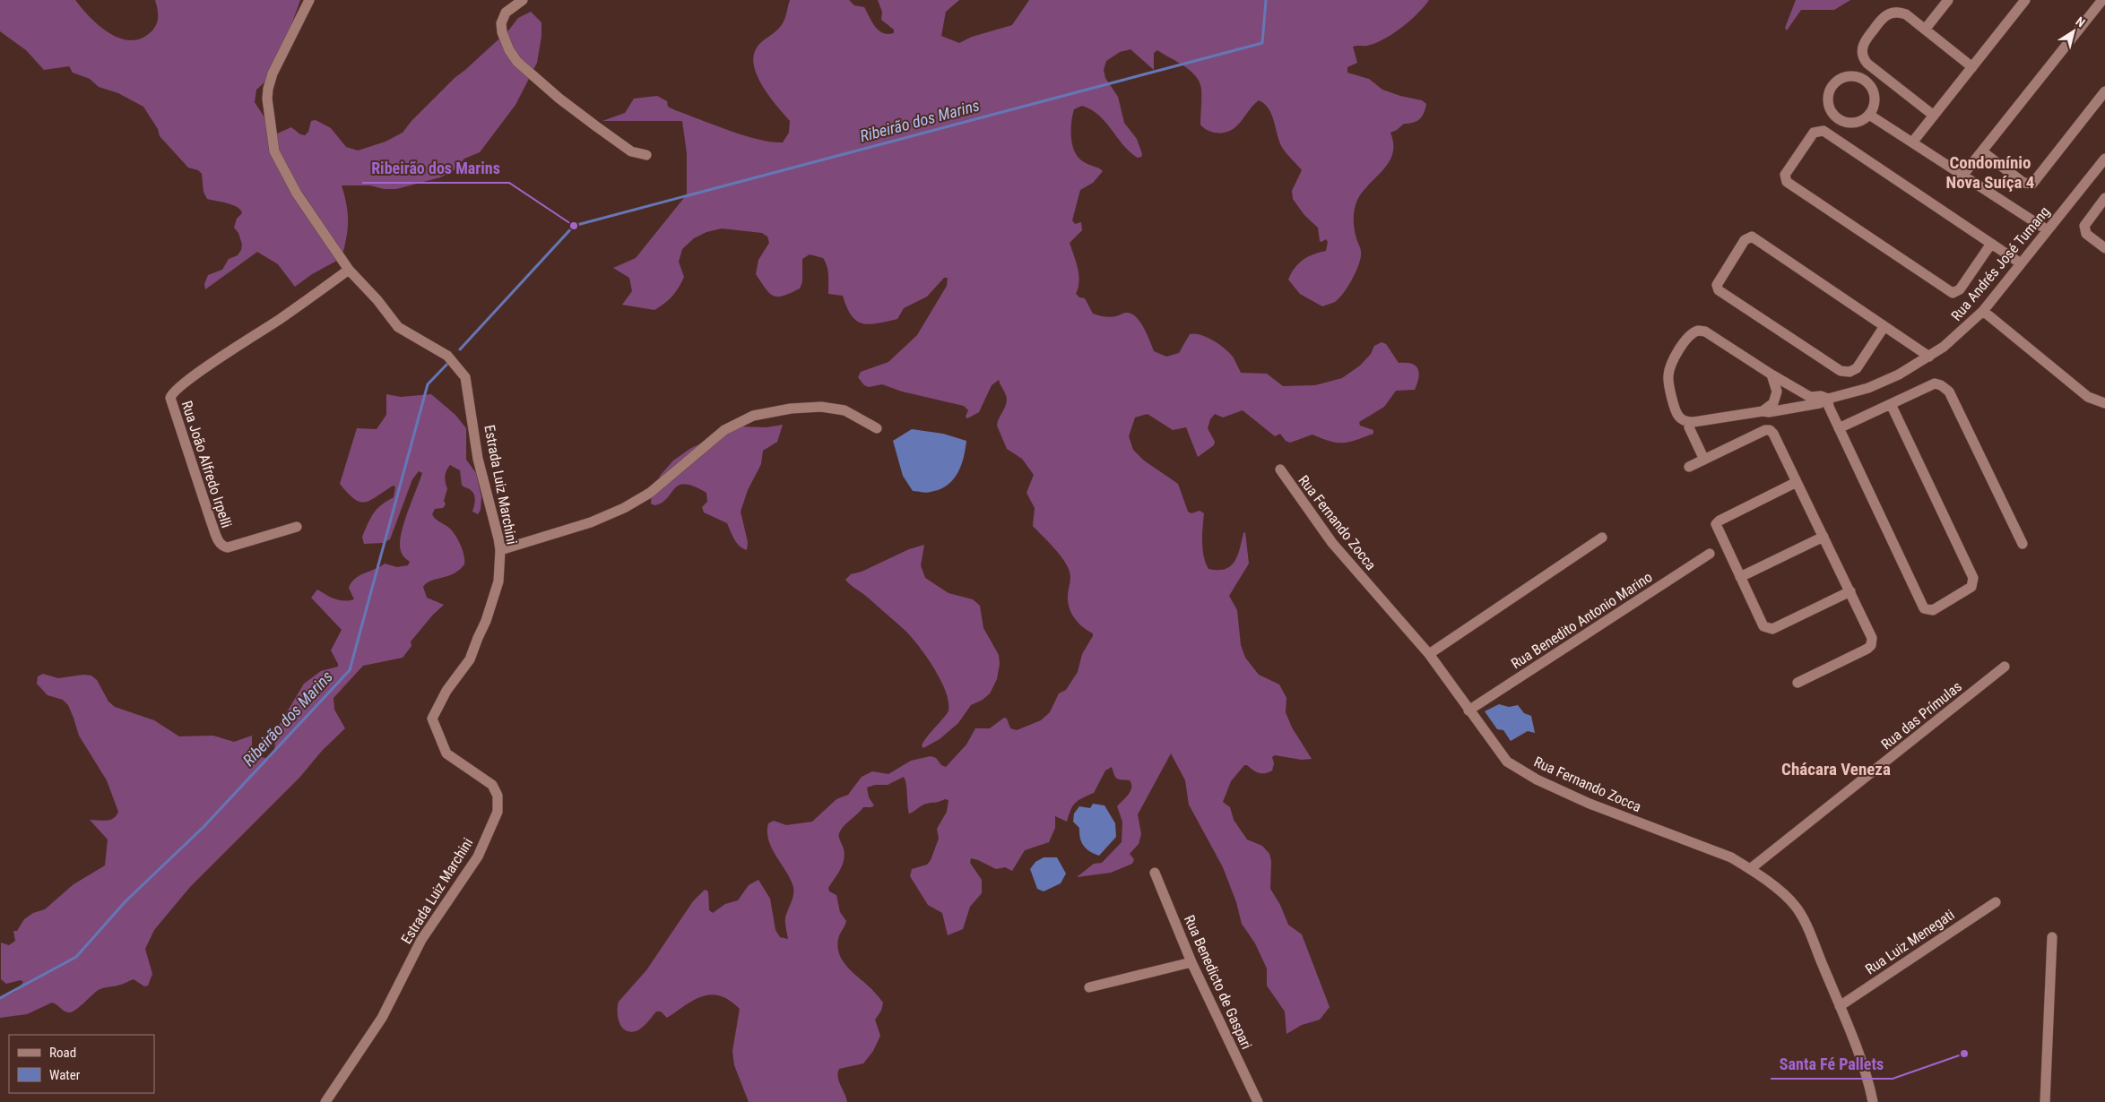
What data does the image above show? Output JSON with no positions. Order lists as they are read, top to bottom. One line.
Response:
{"streets":{"street":["Rua Andrés José Tumang","Rua João Alfredo Irpelli","Estrada Luiz Marchini","Rua Fernando Zocca","Rua Benedito Antonio Marino","Rua das Prímulas","Rua Luiz Menegati","Rua Benedicto de Gaspari"]},"crossings":[["Rua João Alfredo Irpelli","Estrada Luiz Marchini"],["Rua Fernando Zocca","Rua Benedito Antonio Marino"],["Rua Fernando Zocca","Rua das Prímulas"],["Rua Fernando Zocca","Rua Luiz Menegati"]],"districts":["Condomínio Nova Suíça 4","Chácara Veneza"],"water":["Ribeirão dos Marins"],"places":["Ribeirão dos Marins","Santa Fé Pallets"],"legend":["Road","Water"],"north":"top right"}
